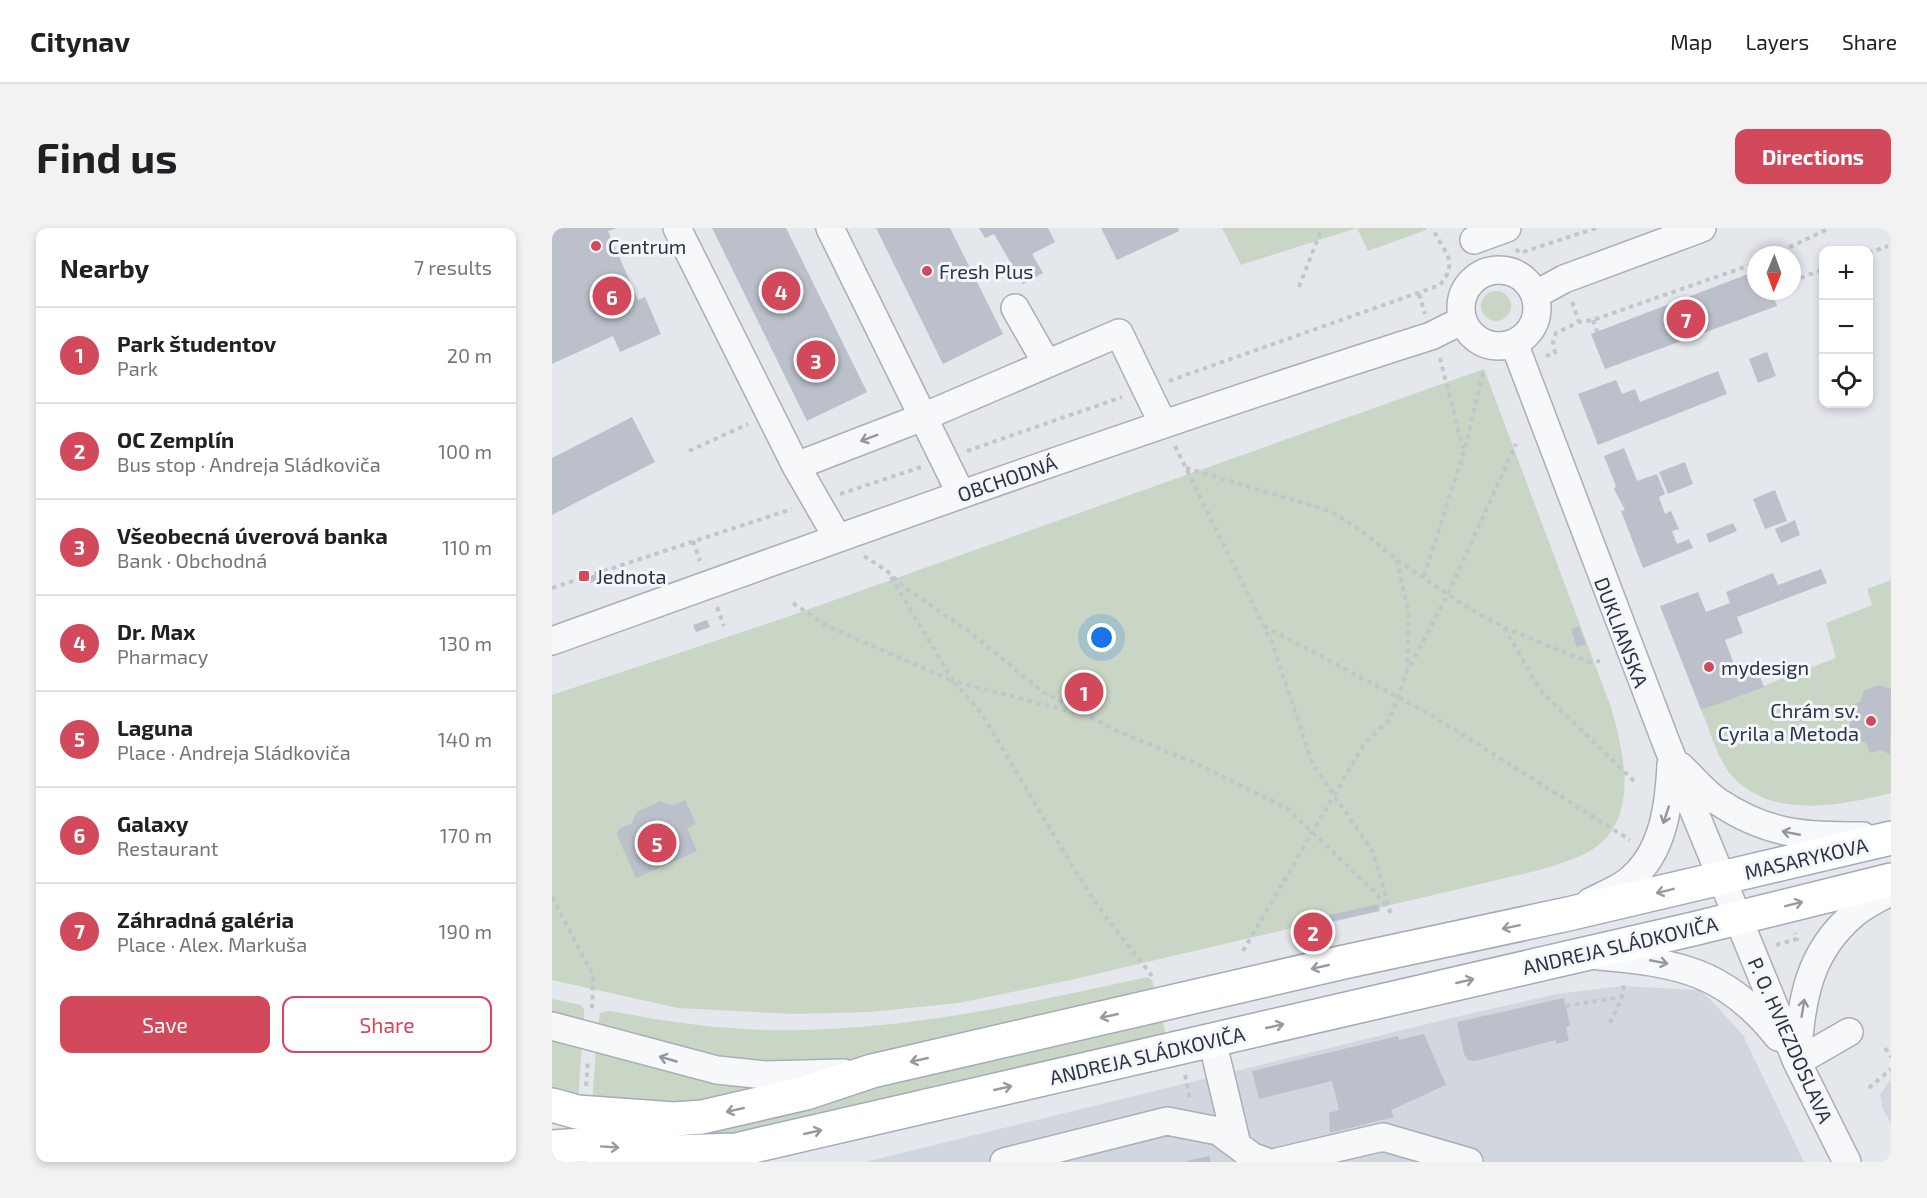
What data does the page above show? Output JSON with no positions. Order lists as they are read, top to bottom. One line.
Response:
{"streets":{"main road":["MASARYKOVA","ANDREJA SLÁDKOVIČA"],"street":["OBCHODNÁ","DUKLIANSKA","P. O. HVIEZDOSLAVA"]},"crossings":[["OBCHODNÁ","DUKLIANSKA"],["DUKLIANSKA","MASARYKOVA"],["DUKLIANSKA","ANDREJA SLÁDKOVIČA"],["DUKLIANSKA","P. O. HVIEZDOSLAVA"],["MASARYKOVA","ANDREJA SLÁDKOVIČA"],["MASARYKOVA","P. O. HVIEZDOSLAVA"],["ANDREJA SLÁDKOVIČA","P. O. HVIEZDOSLAVA"]],"places":{"other":["Centrum","Fresh Plus","mydesign","Chrám sv. Cyrila a Metoda"],"transit":["Jednota"]},"north":"bottom","page":{"header":"Citynav","nav":["Map","Layers","Share"],"buttons":["Directions",["Save","Share"]],"title":"Find us","heading":["Nearby","7 results"],"map_buttons":["+","−"],"pins":["4","6","7","3","1","5","2"],"list":[{"mark":"1","name":"Park študentov","note":"Park","value":"20 m"},{"mark":"2","name":"OC Zemplín","note":"Bus stop · Andreja Sládkoviča","value":"100 m"},{"mark":"3","name":"Všeobecná úverová banka","note":"Bank · Obchodná","value":"110 m"},{"mark":"4","name":"Dr. Max","note":"Pharmacy","value":"130 m"},{"mark":"5","name":"Laguna","note":"Place · Andreja Sládkoviča","value":"140 m"},{"mark":"6","name":"Galaxy","note":"Restaurant","value":"170 m"},{"mark":"7","name":"Záhradná galéria","note":"Place · Alex. Markuša","value":"190 m"}]}}
